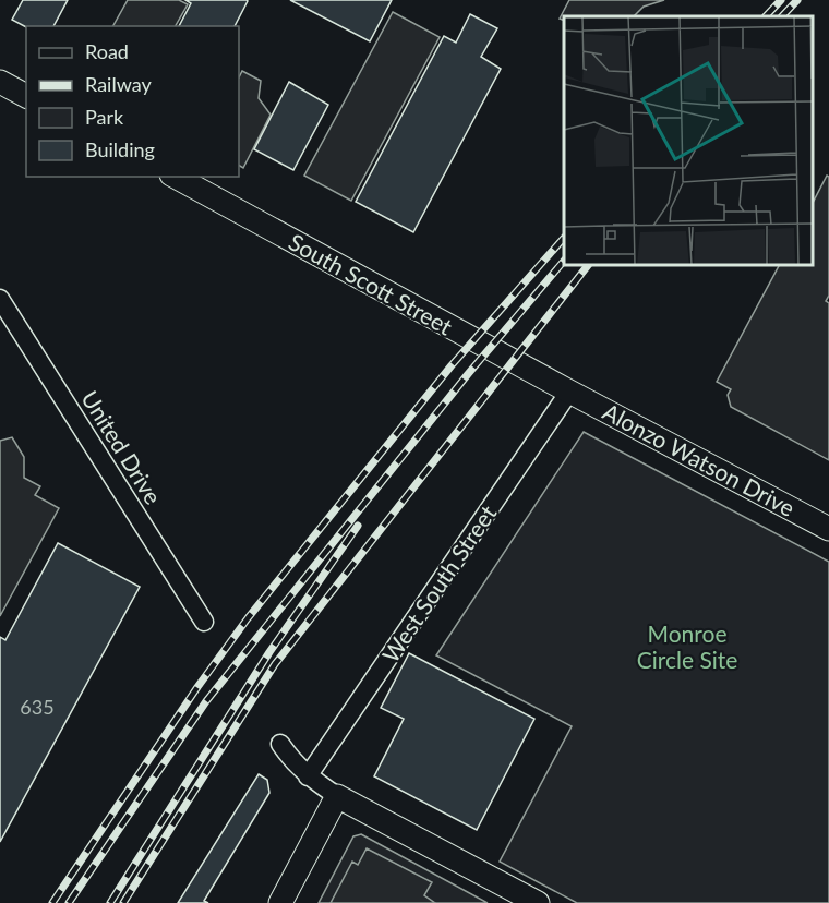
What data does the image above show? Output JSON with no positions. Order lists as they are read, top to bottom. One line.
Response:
{"streets":{"street":["South Scott Street","United Drive","Alonzo Watson Drive","West South Street"]},"crossings":[["South Scott Street","Alonzo Watson Drive"],["South Scott Street","West South Street"],["Alonzo Watson Drive","West South Street"]],"parks":["Monroe Circle Site"],"house_numbers":["635"],"legend":["Road","Railway","Park","Building"]}
